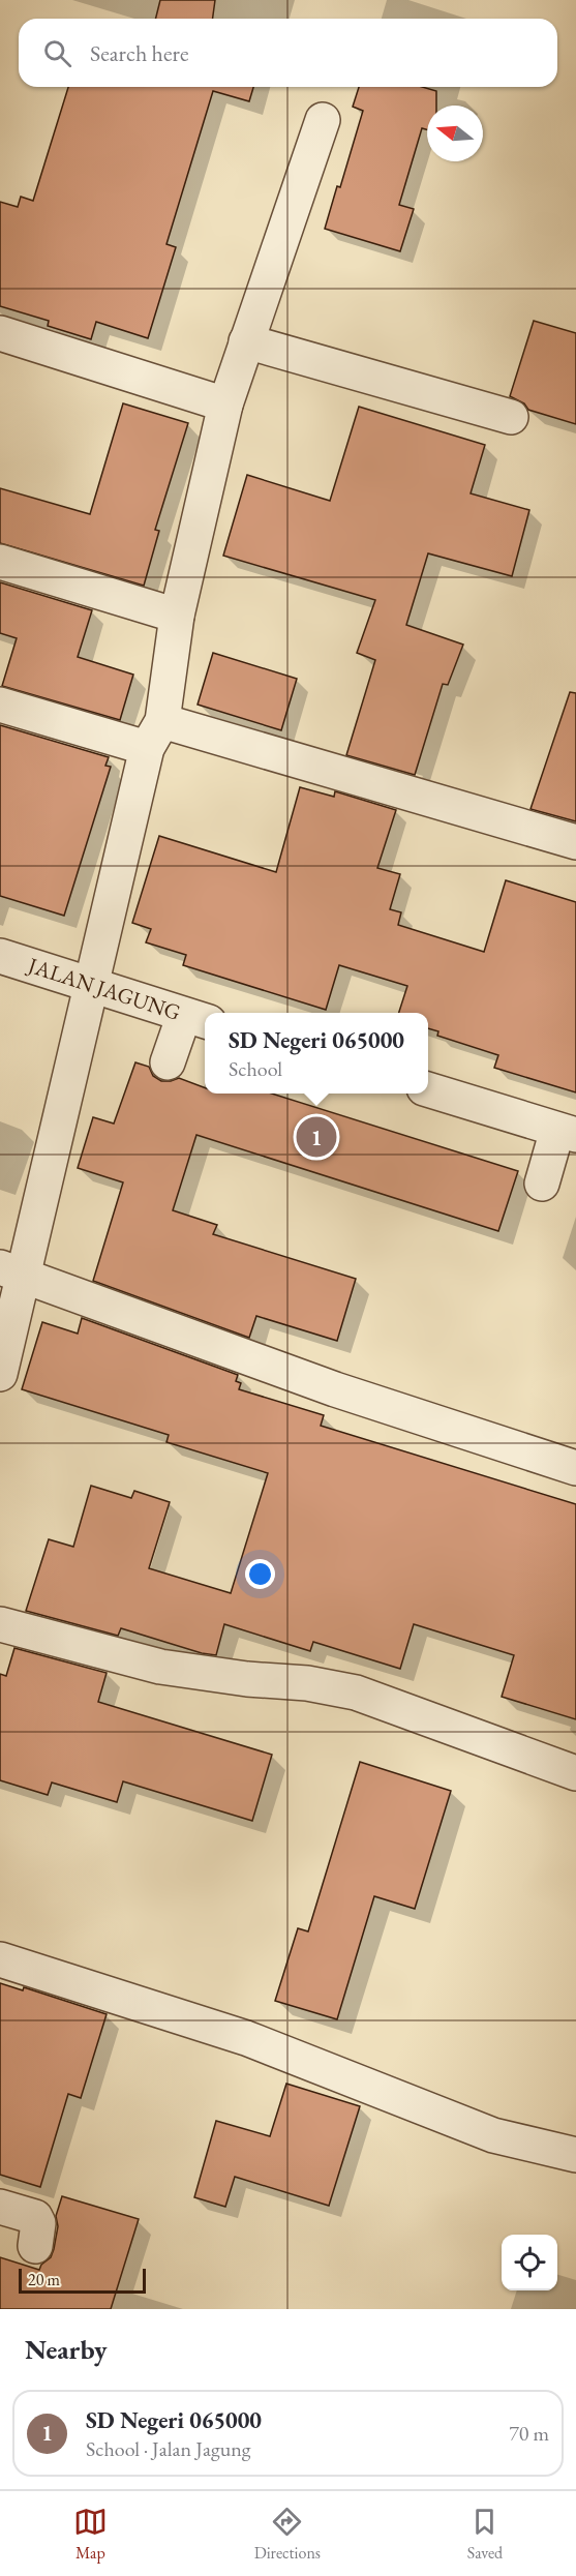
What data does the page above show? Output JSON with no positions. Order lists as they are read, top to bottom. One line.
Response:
{"streets":{"street":["JALAN JAGUNG"]},"scale_bar":"20 m","north":"left","page":{"search":"Search here","popup":["SD Negeri 065000","School"],"pins":"1","scale":"20 m","heading":"Nearby","list":[{"mark":"1","name":"SD Negeri 065000","note":"School · Jalan Jagung","value":"70 m"}],"nav":["Map","Directions","Saved"]}}
